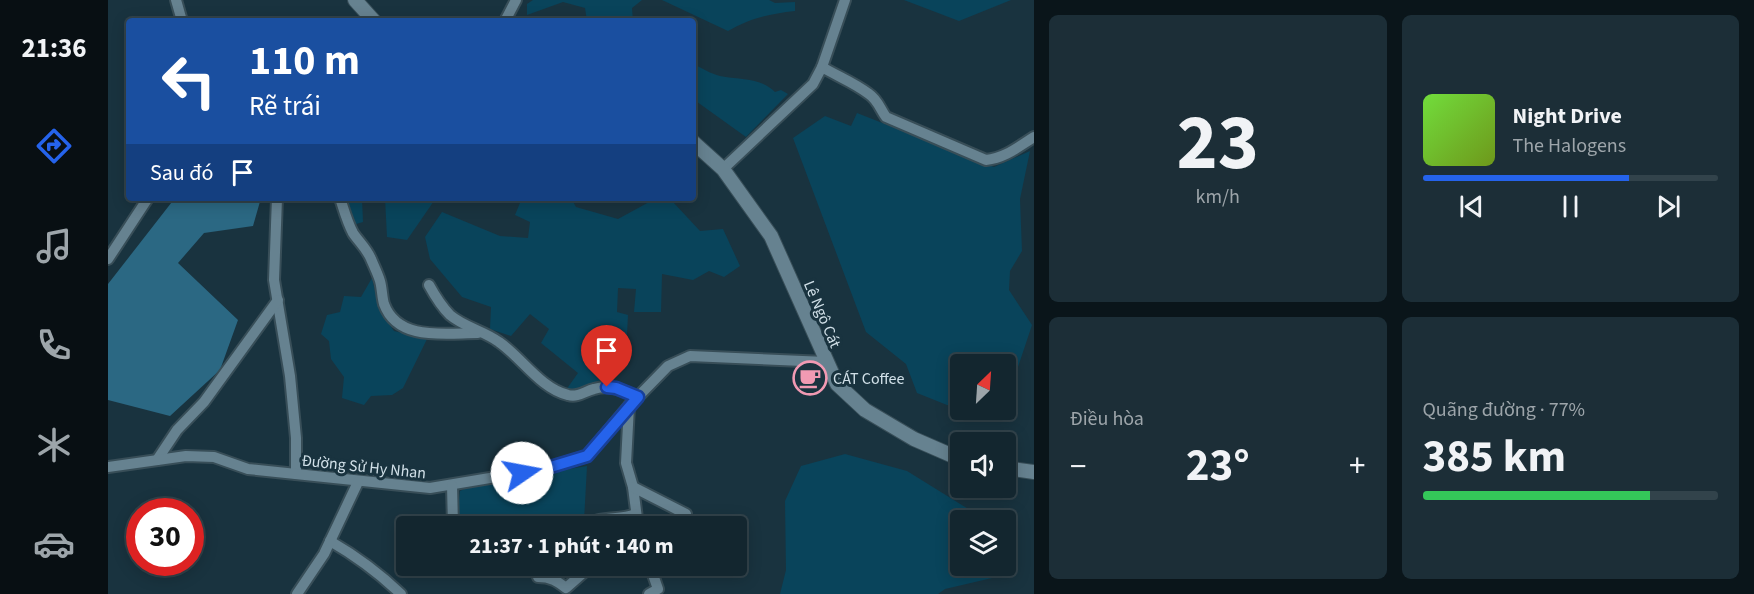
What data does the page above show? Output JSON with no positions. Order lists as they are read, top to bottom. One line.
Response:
{"streets":{"street":["Lê Ngô Cát","Đường Sử Hy Nhan"]},"crossings":[["Lê Ngô Cát","Đường Sử Hy Nhan"]],"places":{"cafe":["CÁT Coffee"]},"north":"top right","page":{"tabs":"21:36","tile":[["23","km/h"],"Điều hòa",["Quãng đường · 77%","385 km"]],"turn":["110 m","Rẽ trái"],"song":["Night Drive","The Halogens"],"then":"Sau đó","heat":["−","23°","+"],"limit":"30","trip":"21:37 · 1 phút · 140 m"}}
